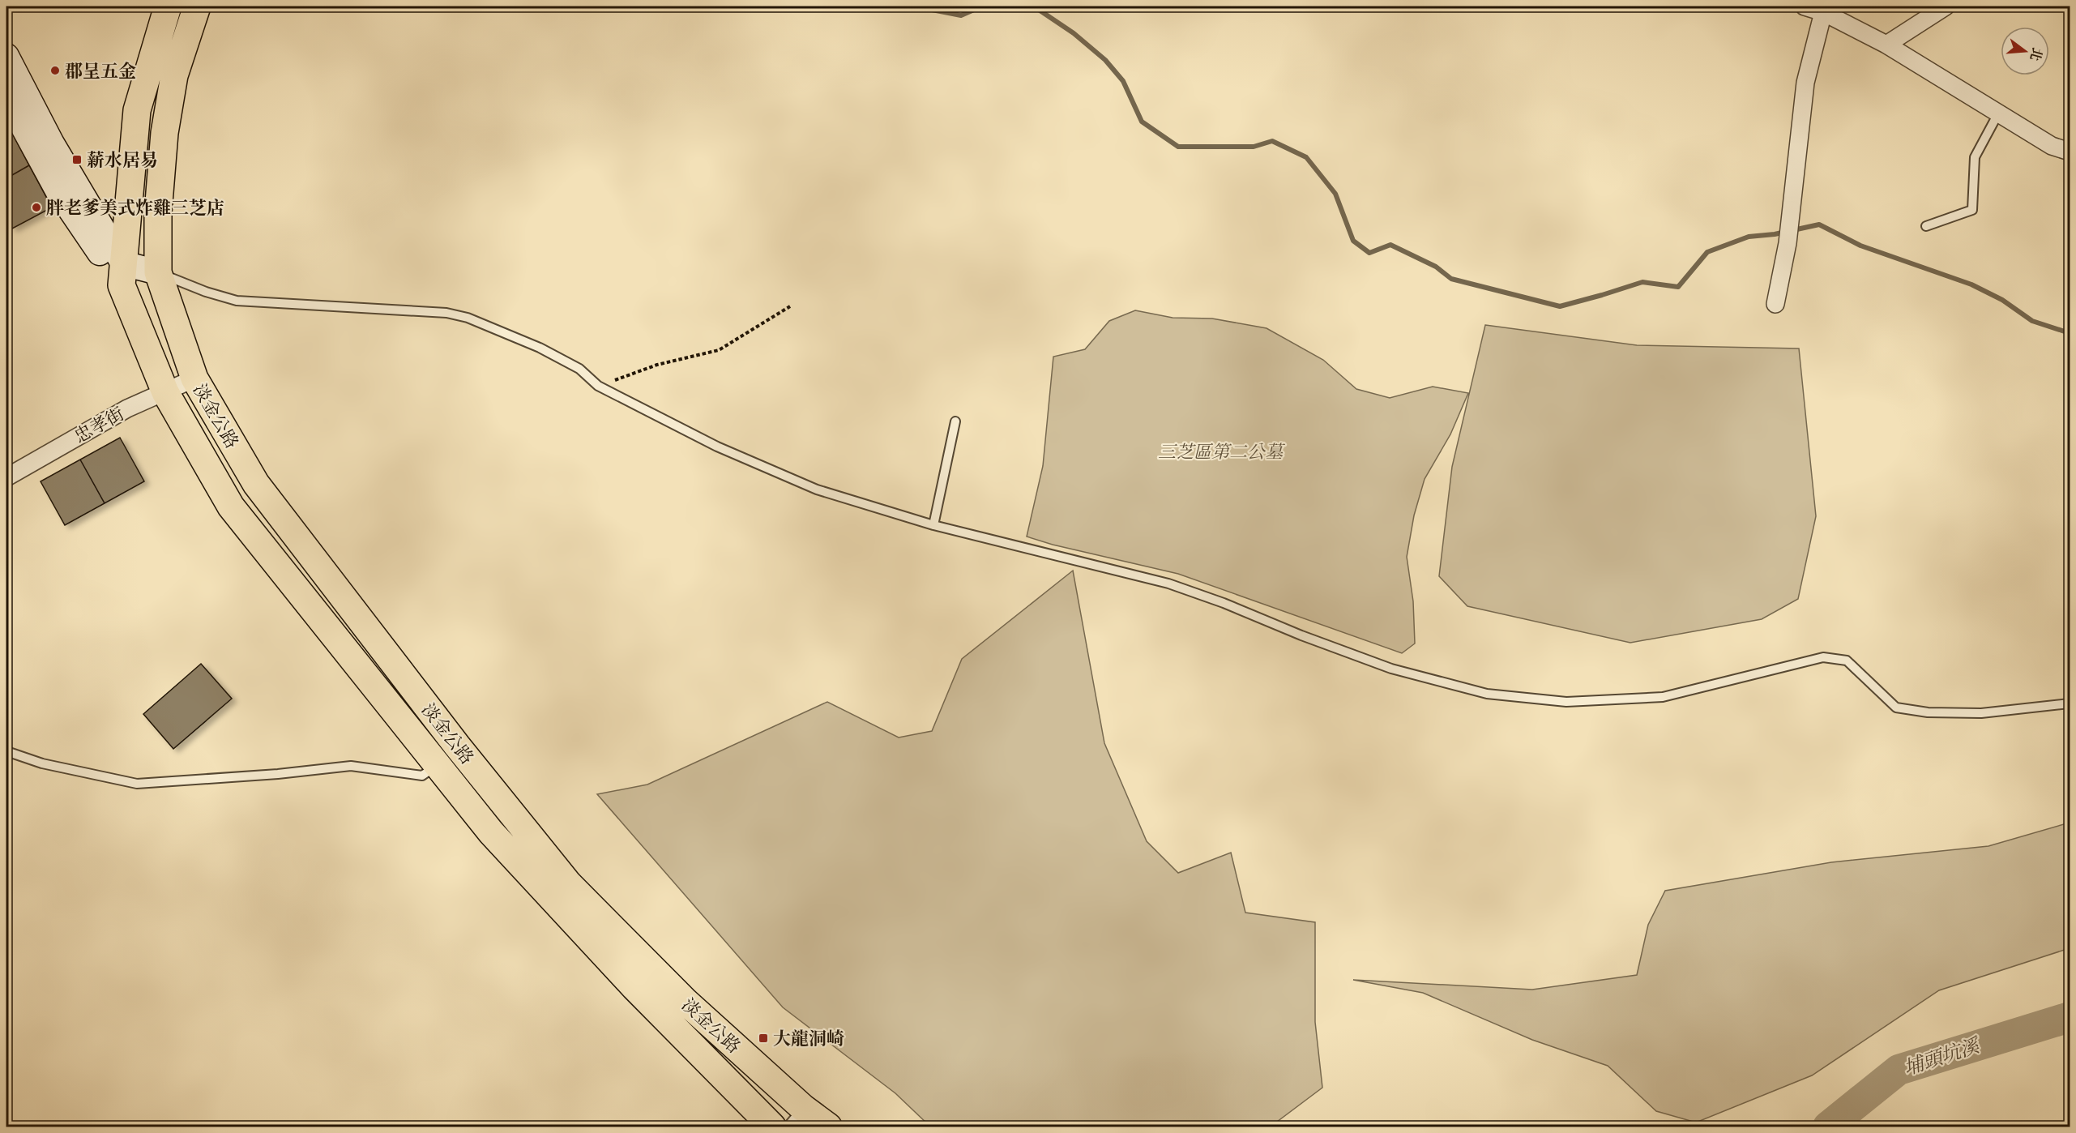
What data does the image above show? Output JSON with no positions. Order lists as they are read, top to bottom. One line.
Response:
{"streets":{"main road":["淡金公路"],"street":["忠孝街"]},"crossings":[["淡金公路","忠孝街"]],"water":["埔頭坑溪"],"parks":["三芝區第二公墓"],"places":{"other":["郡呈五金","胖老爹美式炸雞三芝店"],"transit":["薪水居易","大龍洞崎"]},"north":"right"}
